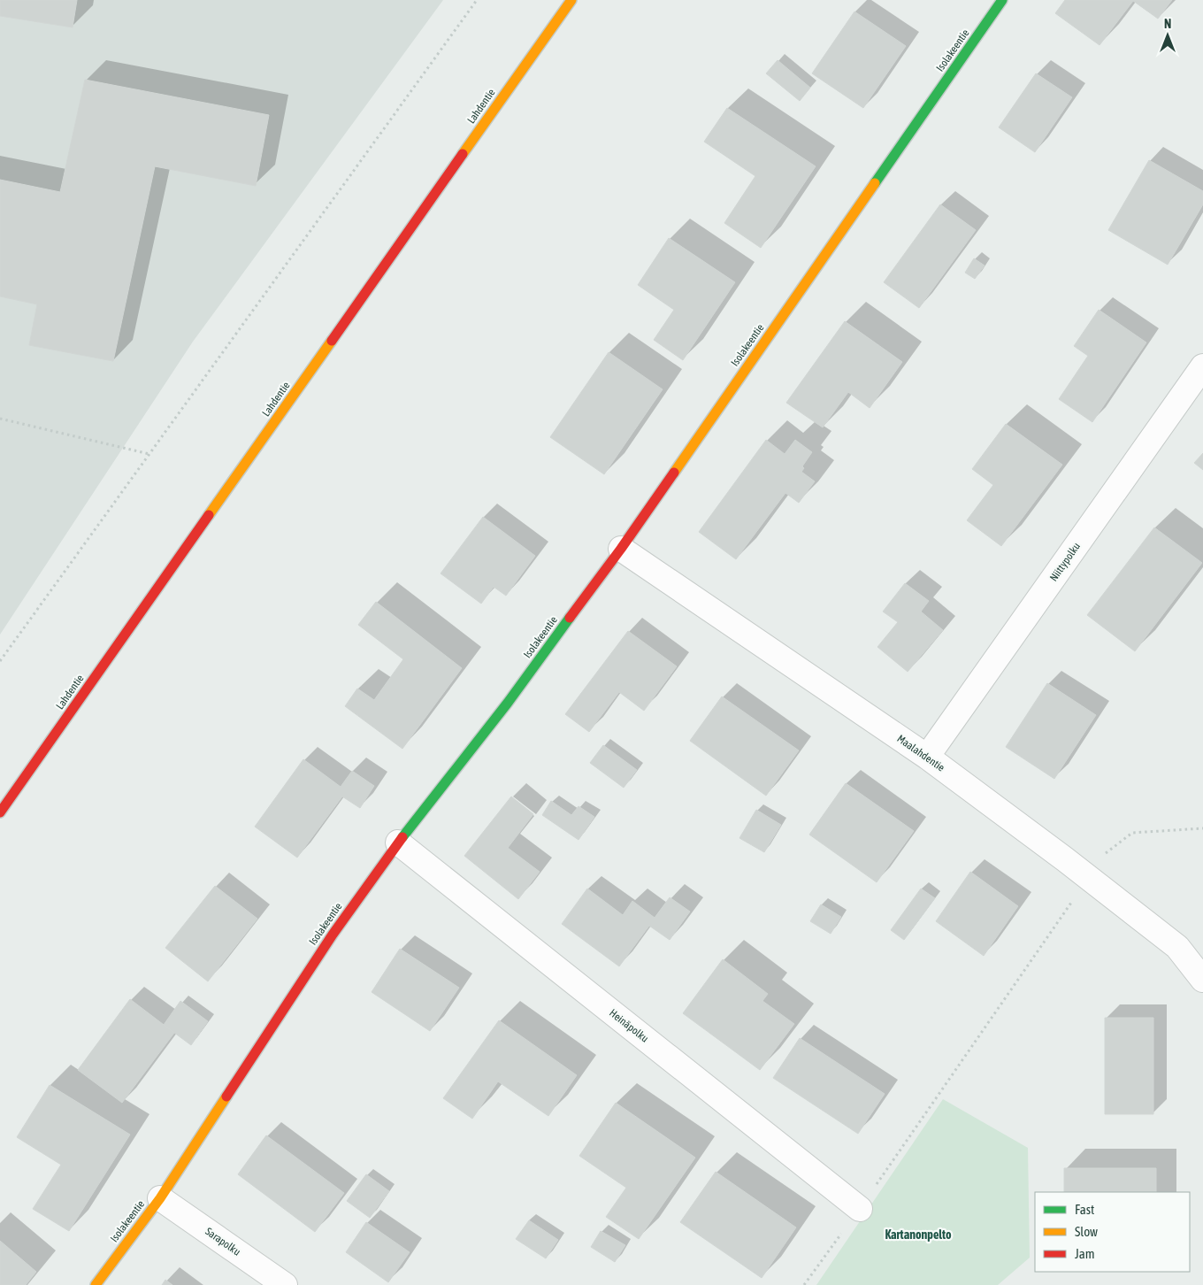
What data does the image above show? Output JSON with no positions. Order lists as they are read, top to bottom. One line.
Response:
{"streets":{"street":["Isolakeentie","Lahdentie","Niittypolku","Maalahdentie","Heinäpolku","Sarapolku"]},"crossings":[["Isolakeentie","Maalahdentie"],["Isolakeentie","Heinäpolku"],["Isolakeentie","Sarapolku"],["Niittypolku","Maalahdentie"]],"districts":["Kartanonpelto"],"legend":["Fast","Slow","Jam"],"north":"top"}
